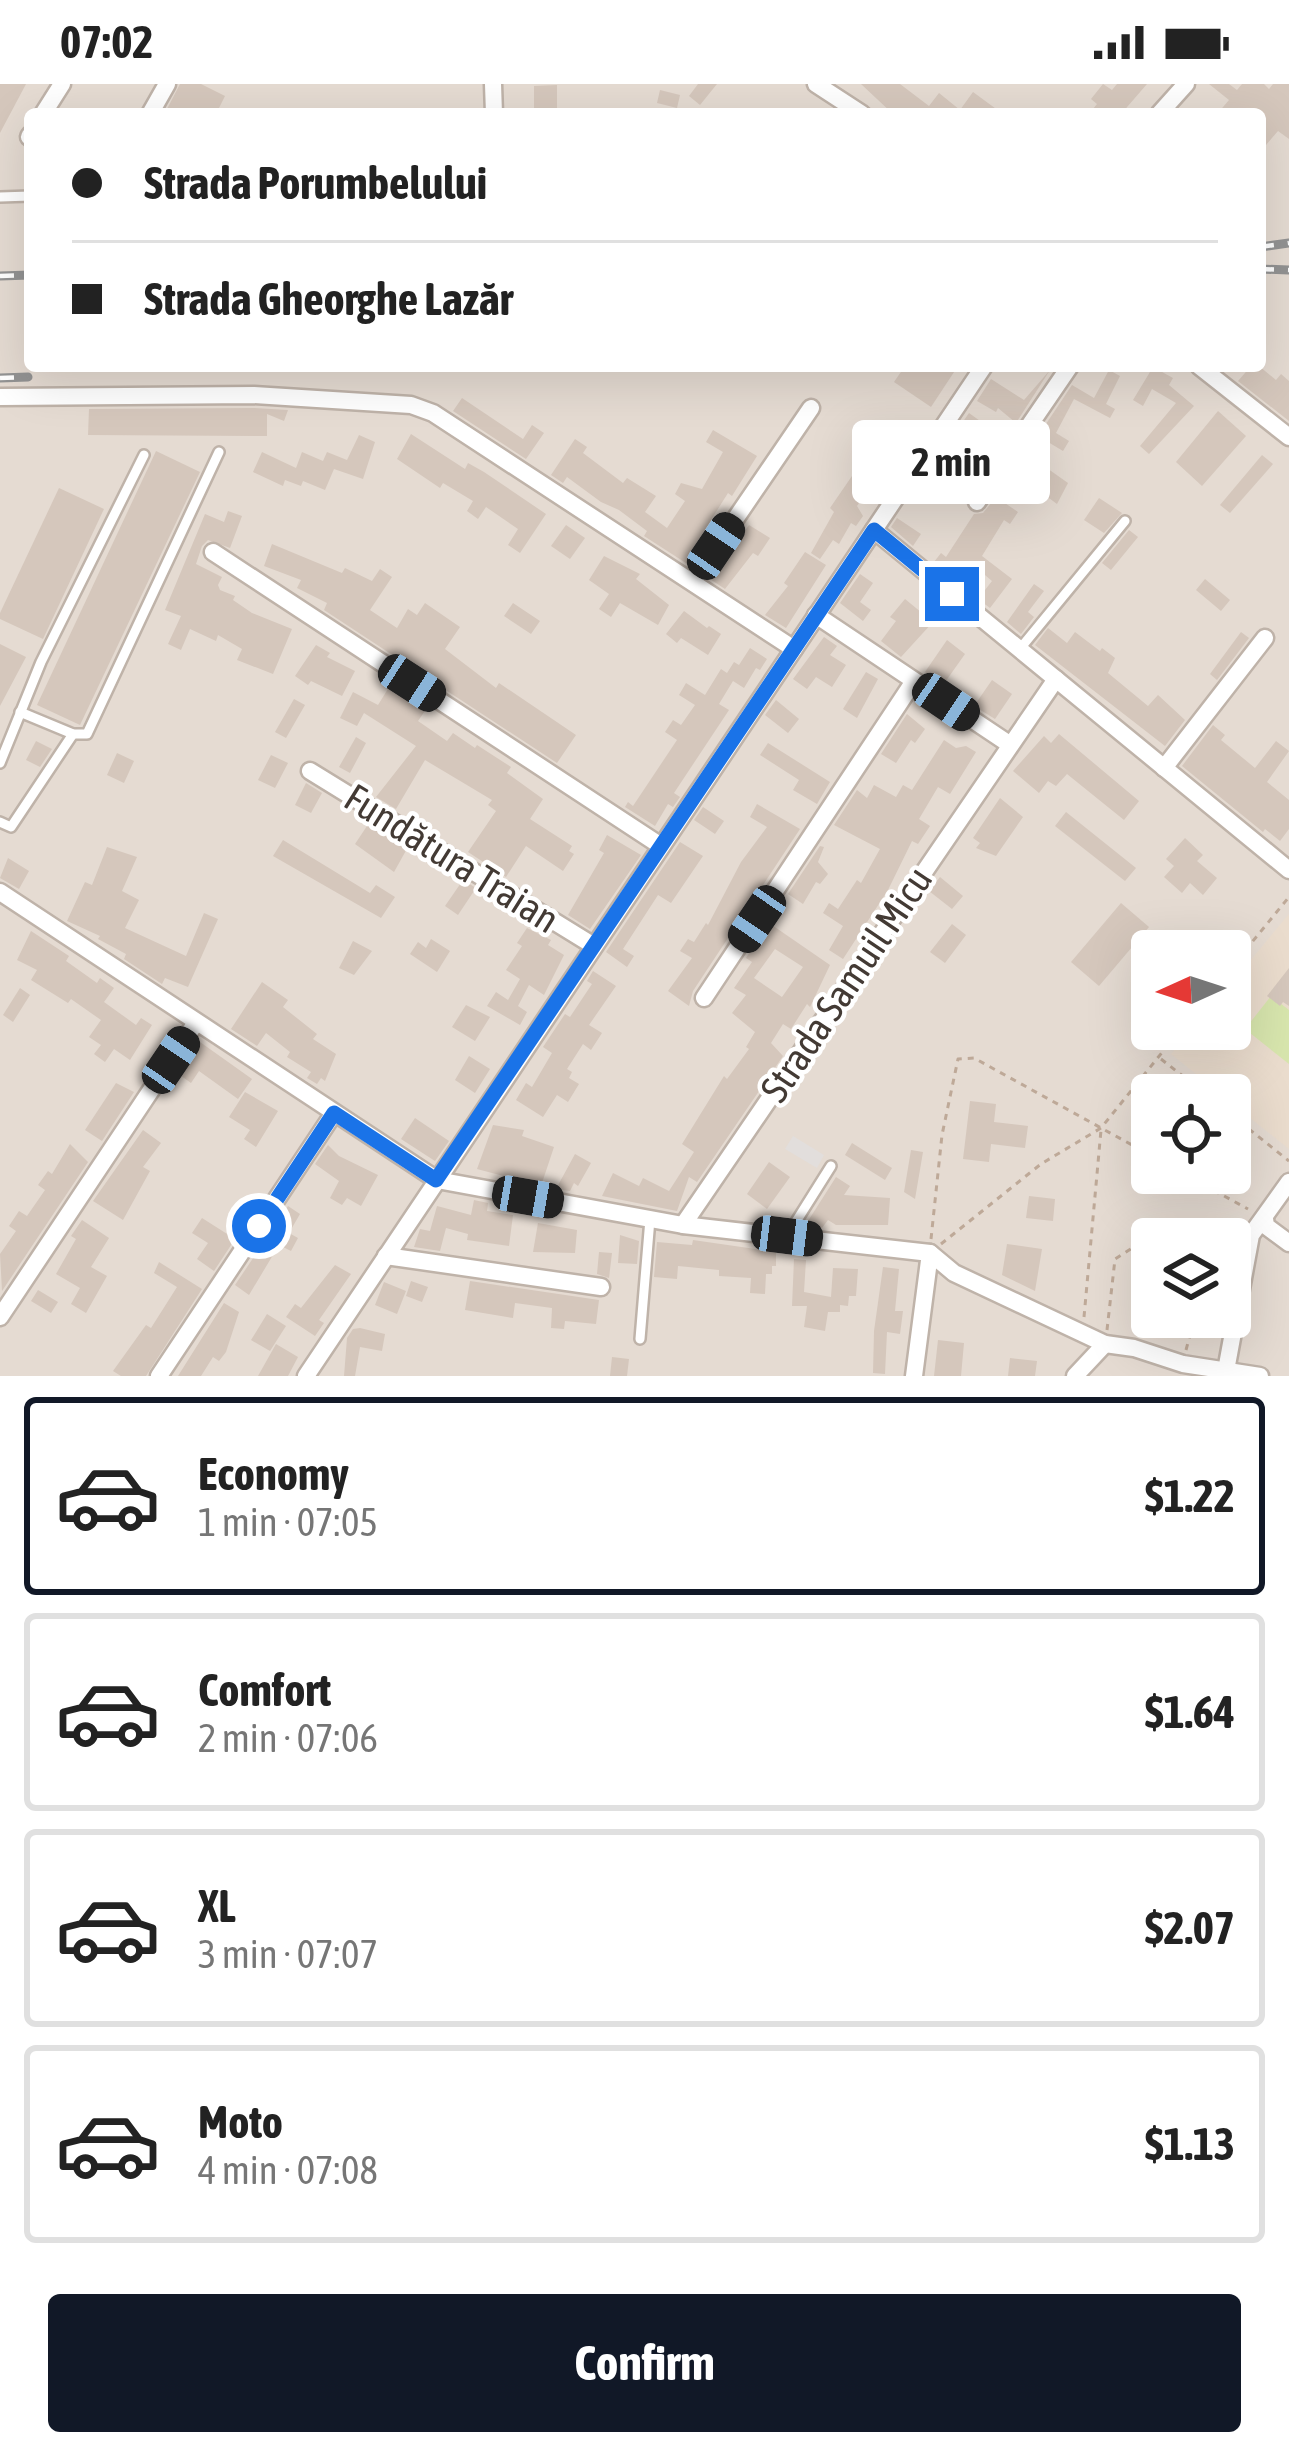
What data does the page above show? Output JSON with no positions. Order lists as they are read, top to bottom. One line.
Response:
{"streets":{"street":["Fundătura Traian","Strada Samuil Micu"]},"north":"left","page":{"status":"07:02","banner":["Strada Porumbelului","Strada Gheorghe Lazăr"],"bubble":"2 min","list":[{"name":"Economy","note":"1 min · 07:05","value":"$1.22"},{"name":"Comfort","note":"2 min · 07:06","value":"$1.64"},{"name":"XL","note":"3 min · 07:07","value":"$2.07"},{"name":"Moto","note":"4 min · 07:08","value":"$1.13"}],"buttons":"Confirm"}}
